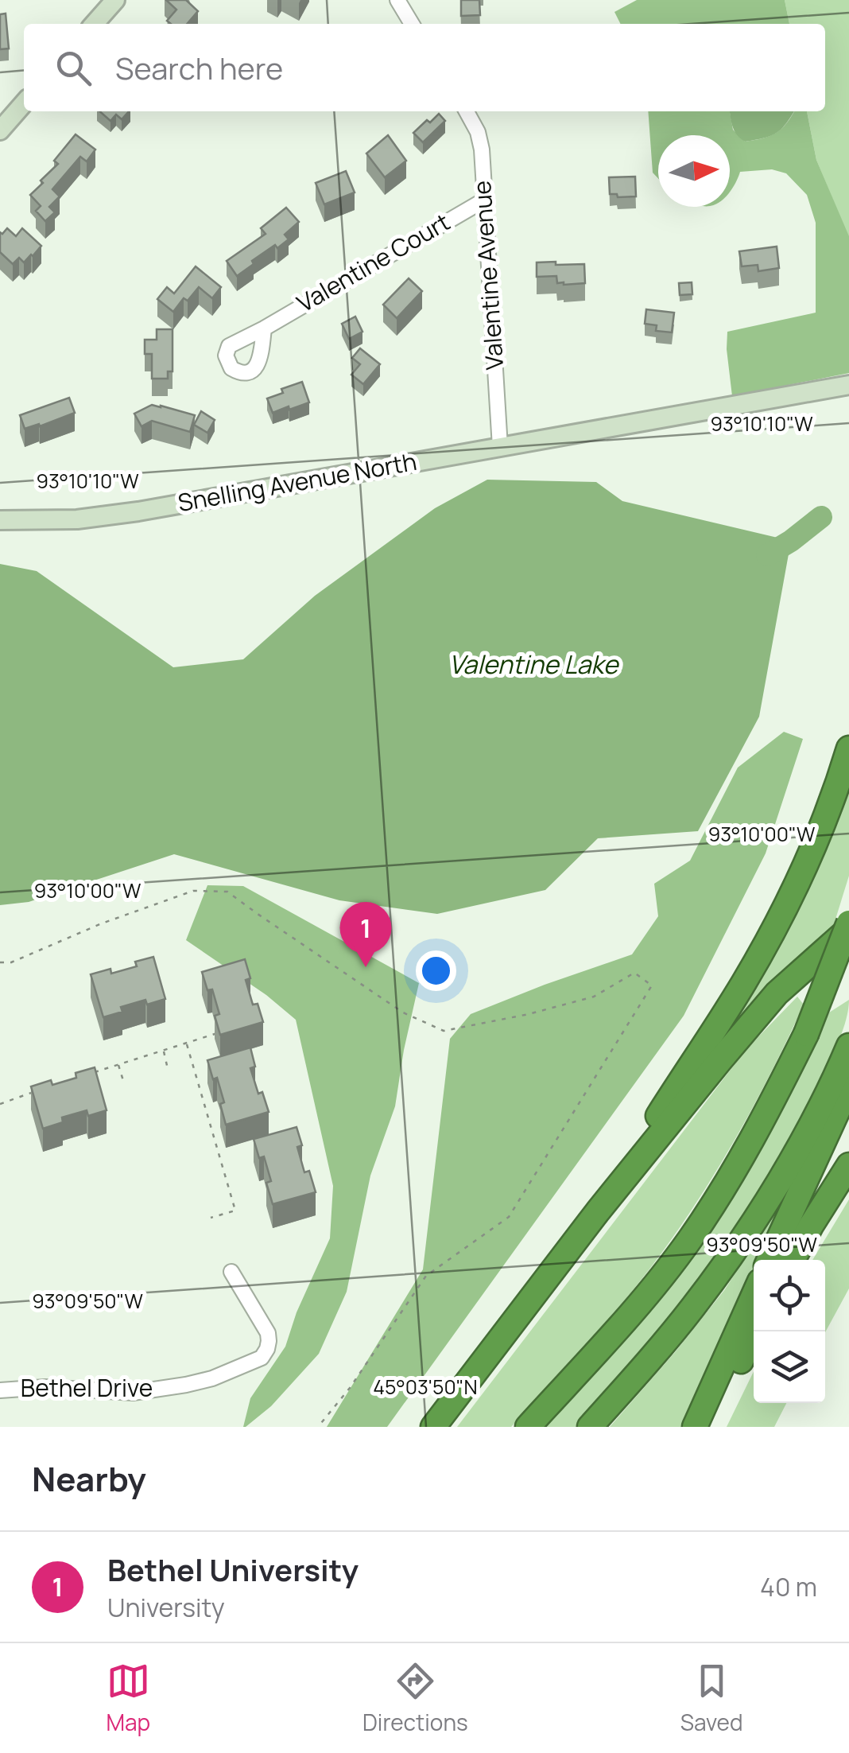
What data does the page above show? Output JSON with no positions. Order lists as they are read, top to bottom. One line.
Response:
{"streets":{"street":["Valentine Court","Valentine Avenue","Snelling Avenue North","Bethel Drive"]},"crossings":[["Valentine Court","Valentine Avenue"],["Valentine Avenue","Snelling Avenue North"]],"water":["Valentine Lake"],"north":"right","page":{"search":"Search here","pins":"1","heading":"Nearby","list":[{"mark":"1","name":"Bethel University","note":"University","value":"40 m"}],"nav":["Map","Directions","Saved"]},"coordinates":["93°10'10\"W","93°10'00\"W","93°09'50\"W","45°03'50\"N"]}
